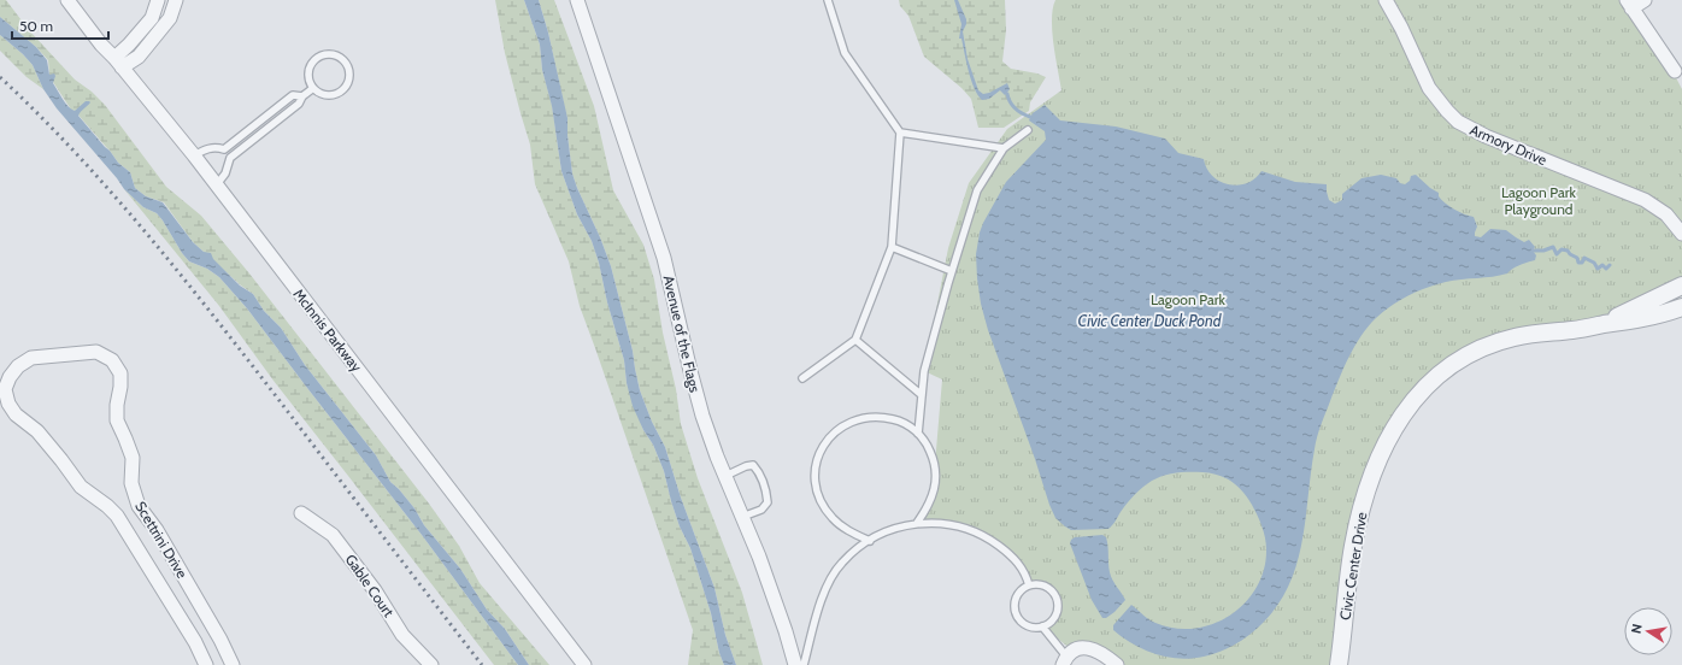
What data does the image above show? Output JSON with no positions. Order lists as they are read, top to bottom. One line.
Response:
{"streets":{"street":["Armory Drive","McInnis Parkway","Avenue of the Flags","Scettrini Drive","Civic Center Drive","Gable Court"]},"water":["Civic Center Duck Pond"],"parks":["Lagoon Park Playground","Lagoon Park"],"scale_bar":"50 m","north":"left"}
